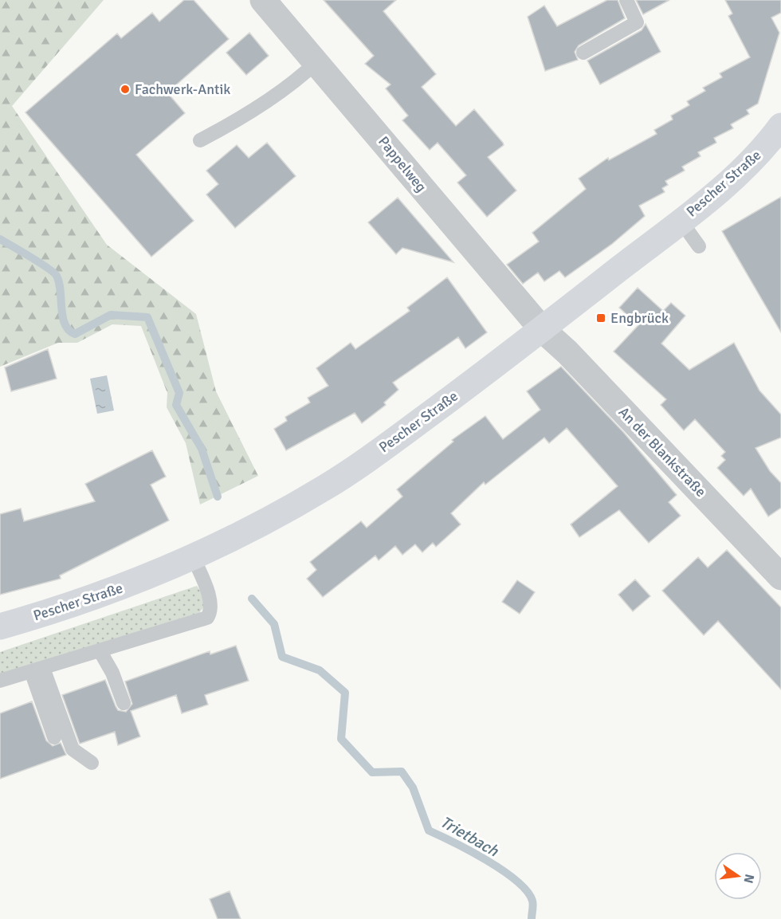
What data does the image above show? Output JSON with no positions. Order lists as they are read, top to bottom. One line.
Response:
{"streets":{"main road":["Pescher Straße"],"street":["Pappelweg","An der Blankstraße"]},"crossings":[["Pappelweg","Pescher Straße"],["Pappelweg","An der Blankstraße"],["Pescher Straße","An der Blankstraße"]],"water":["Trietbach"],"places":{"other":["Fachwerk-Antik"],"transit":["Engbrück"]},"north":"right"}
